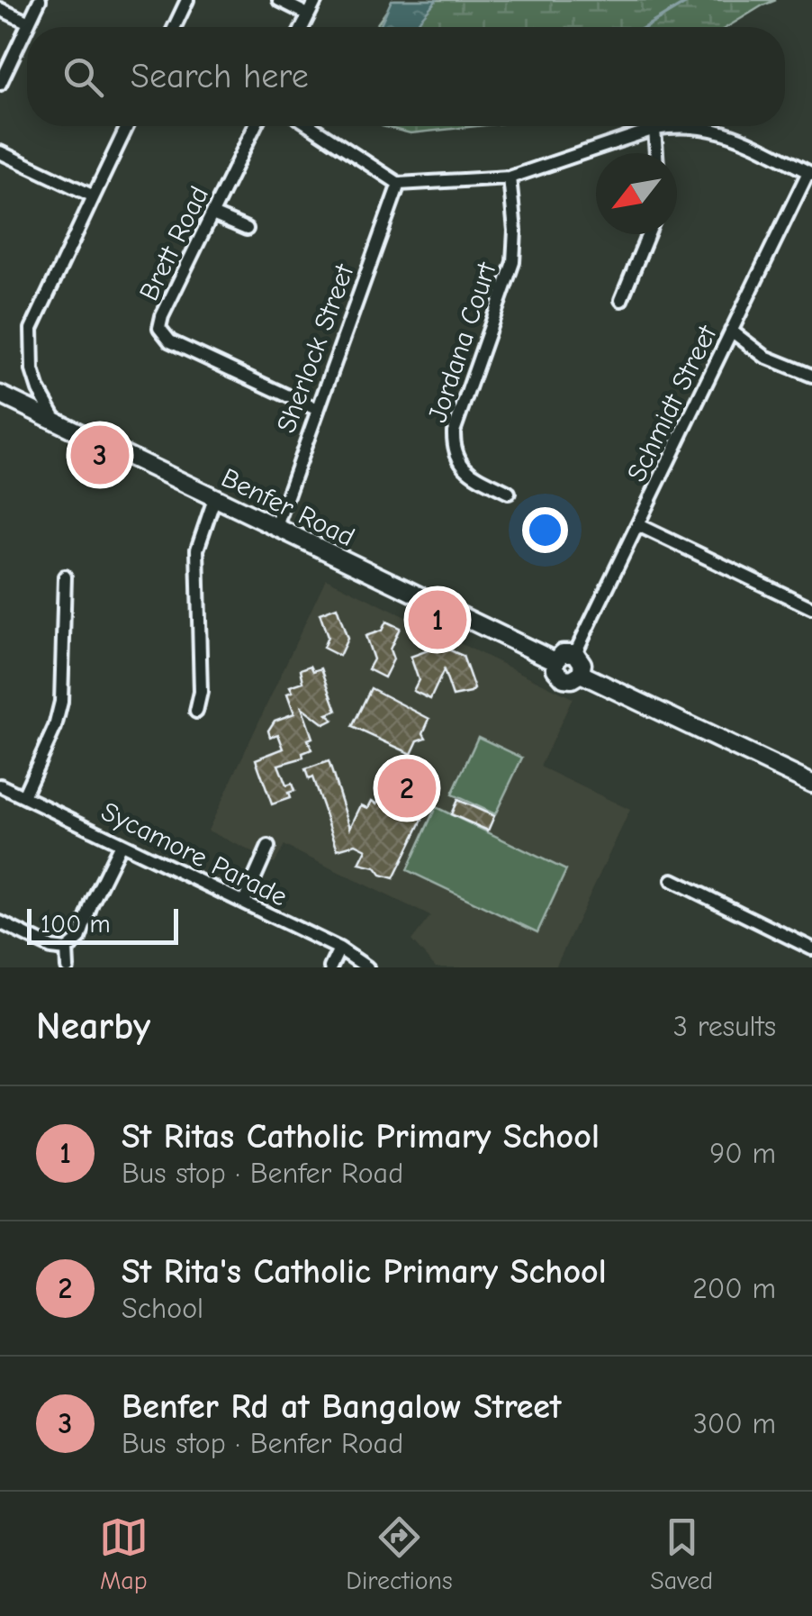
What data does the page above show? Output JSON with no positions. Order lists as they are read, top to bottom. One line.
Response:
{"streets":{"street":["Brett Road","Jordana Court","Sherlock Street","Schmidt Street","Benfer Road","Sycamore Parade"]},"crossings":[["Brett Road","Sherlock Street"],["Sherlock Street","Benfer Road"],["Schmidt Street","Benfer Road"]],"scale_bar":"100 m","north":"bottom left","page":{"search":"Search here","pins":["3","1","2"],"scale":"100 m","heading":["Nearby","3 results"],"list":[{"mark":"1","name":"St Ritas Catholic Primary School","note":"Bus stop · Benfer Road","value":"90 m"},{"mark":"2","name":"St Rita's Catholic Primary School","note":"School","value":"200 m"},{"mark":"3","name":"Benfer Rd at Bangalow Street","note":"Bus stop · Benfer Road","value":"300 m"}],"nav":["Map","Directions","Saved"]}}
